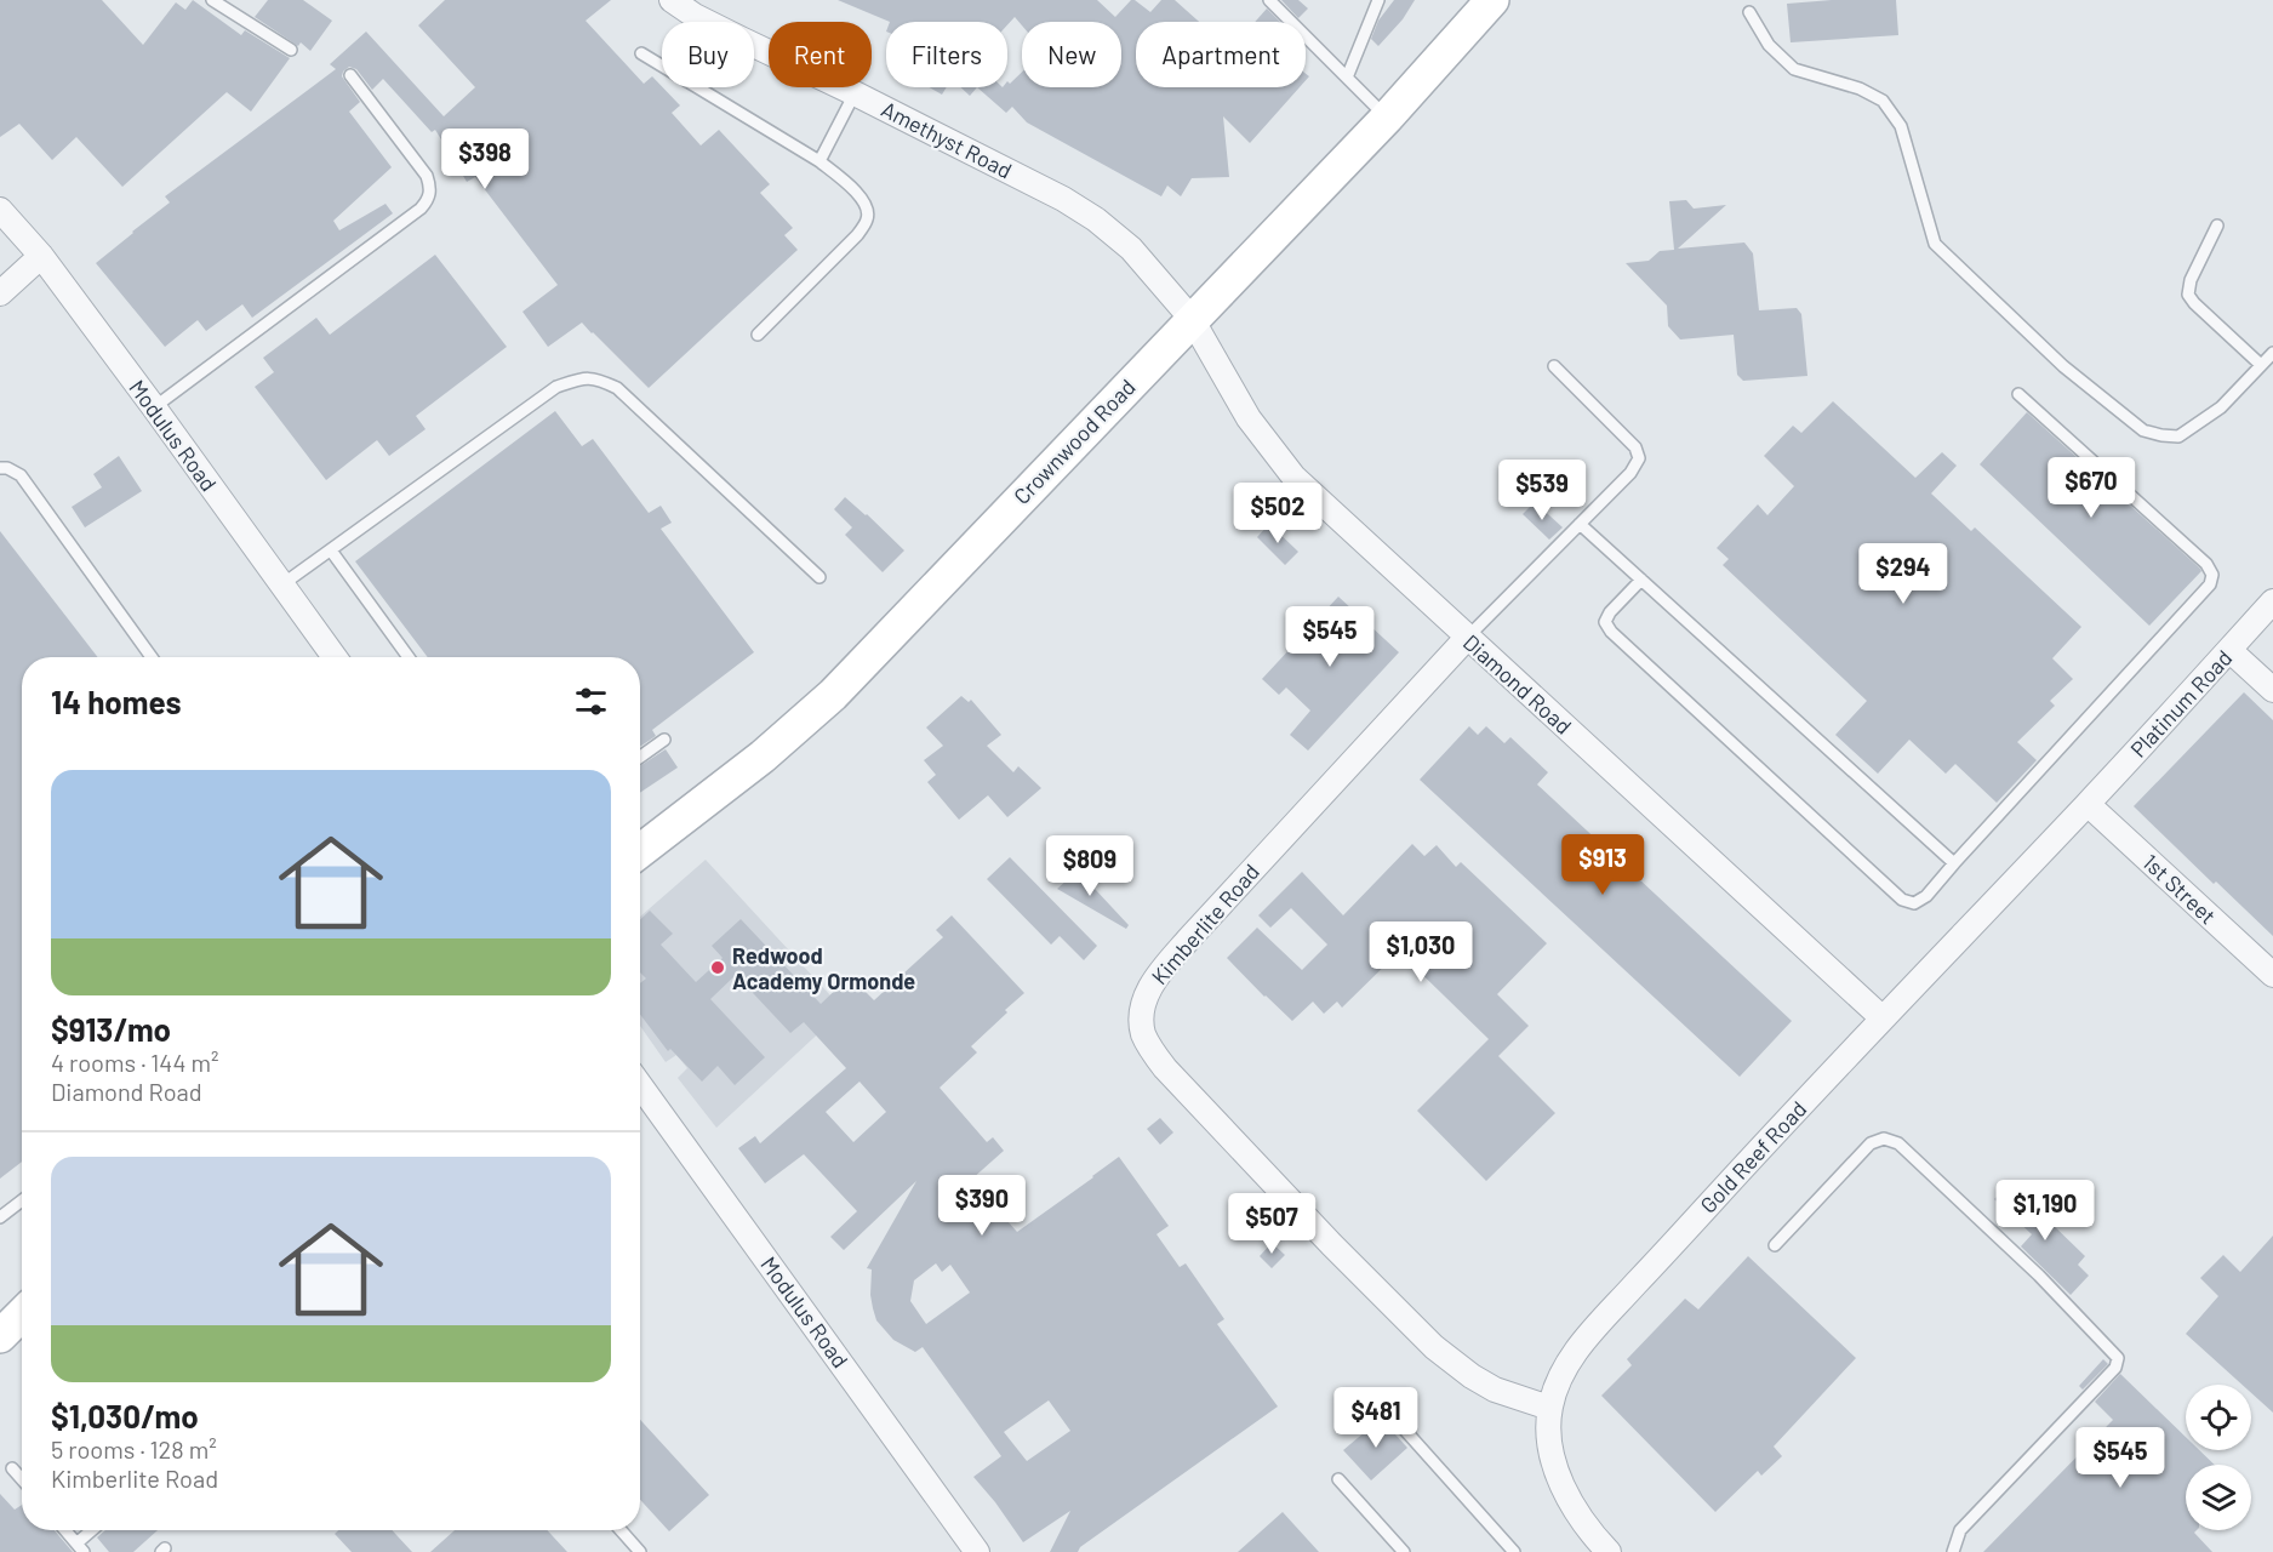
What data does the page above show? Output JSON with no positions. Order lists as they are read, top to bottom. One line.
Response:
{"streets":{"main road":["Crownwood Road"],"street":["Amethyst Road","Modulus Road","Diamond Road","Platinum Road","1st Street","Kimberlite Road","Gold Reef Road"]},"crossings":[["Amethyst Road","Crownwood Road"],["Amethyst Road","Diamond Road"],["Crownwood Road","Diamond Road"],["Diamond Road","Kimberlite Road"],["Diamond Road","Gold Reef Road"],["Platinum Road","1st Street"],["Platinum Road","Gold Reef Road"],["1st Street","Gold Reef Road"],["Kimberlite Road","Gold Reef Road"]],"places":["Redwood Academy Ormonde"],"page":{"chip":["Buy","Rent","Filters","New","Apartment"],"price":["$398","$670","$539","$502","$294","$545","$913","$809","$1,030","$390","$1,190","$507","$481","$545"],"heading":"14 homes","list":[{"name":"$913/mo","note":"4 rooms · 144 m² · Diamond Road"},{"name":"$1,030/mo","note":"5 rooms · 128 m² · Kimberlite Road"}]}}
